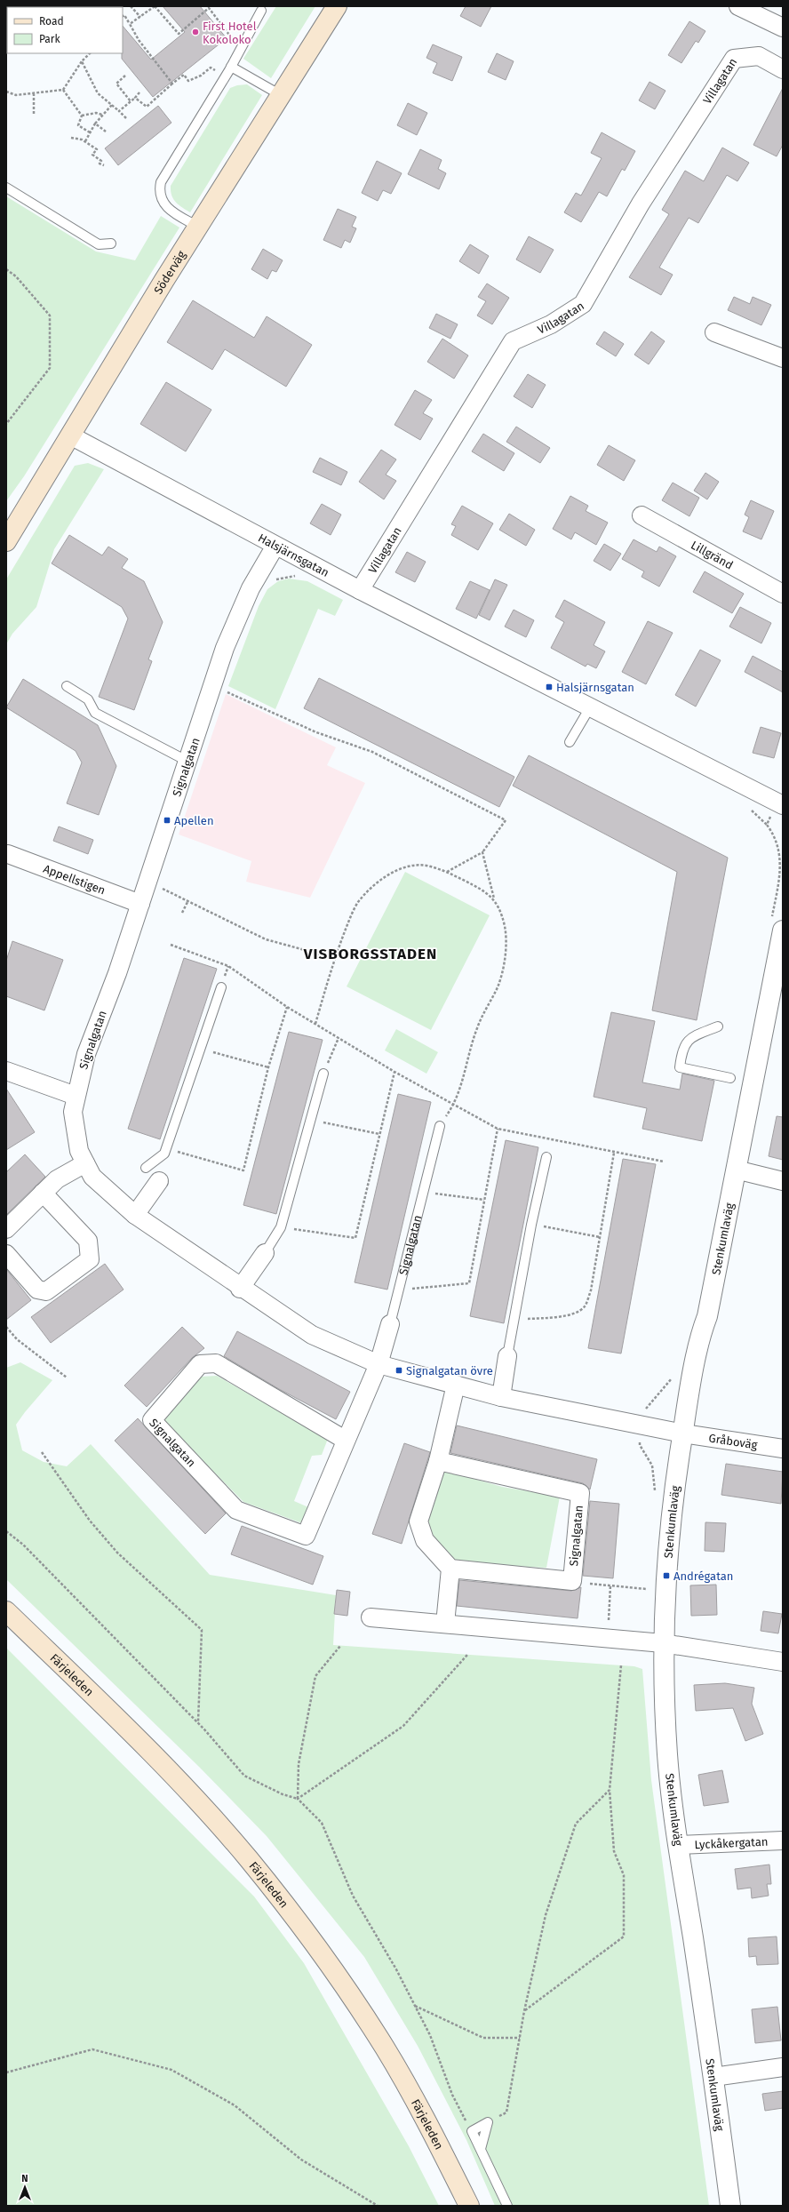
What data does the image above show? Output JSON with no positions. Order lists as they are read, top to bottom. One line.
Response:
{"streets":{"main road":["Söderväg","Färjeleden"],"street":["Villagatan","Lillgränd","Halsjärnsgatan","Signalgatan","Appellstigen","Stenkumlaväg","Gråboväg","Lyckåkergatan"]},"crossings":[["Villagatan","Halsjärnsgatan"],["Söderväg","Halsjärnsgatan"],["Halsjärnsgatan","Signalgatan"],["Signalgatan","Appellstigen"],["Signalgatan","Stenkumlaväg"],["Signalgatan","Gråboväg"],["Stenkumlaväg","Gråboväg"],["Stenkumlaväg","Lyckåkergatan"]],"districts":["VISBORGSSTADEN"],"places":{"other":["First Hotel Kokoloko"],"transit":["Halsjärnsgatan","Apellen","Signalgatan övre","Andrégatan"]},"legend":["Road","Park"],"north":"top"}
